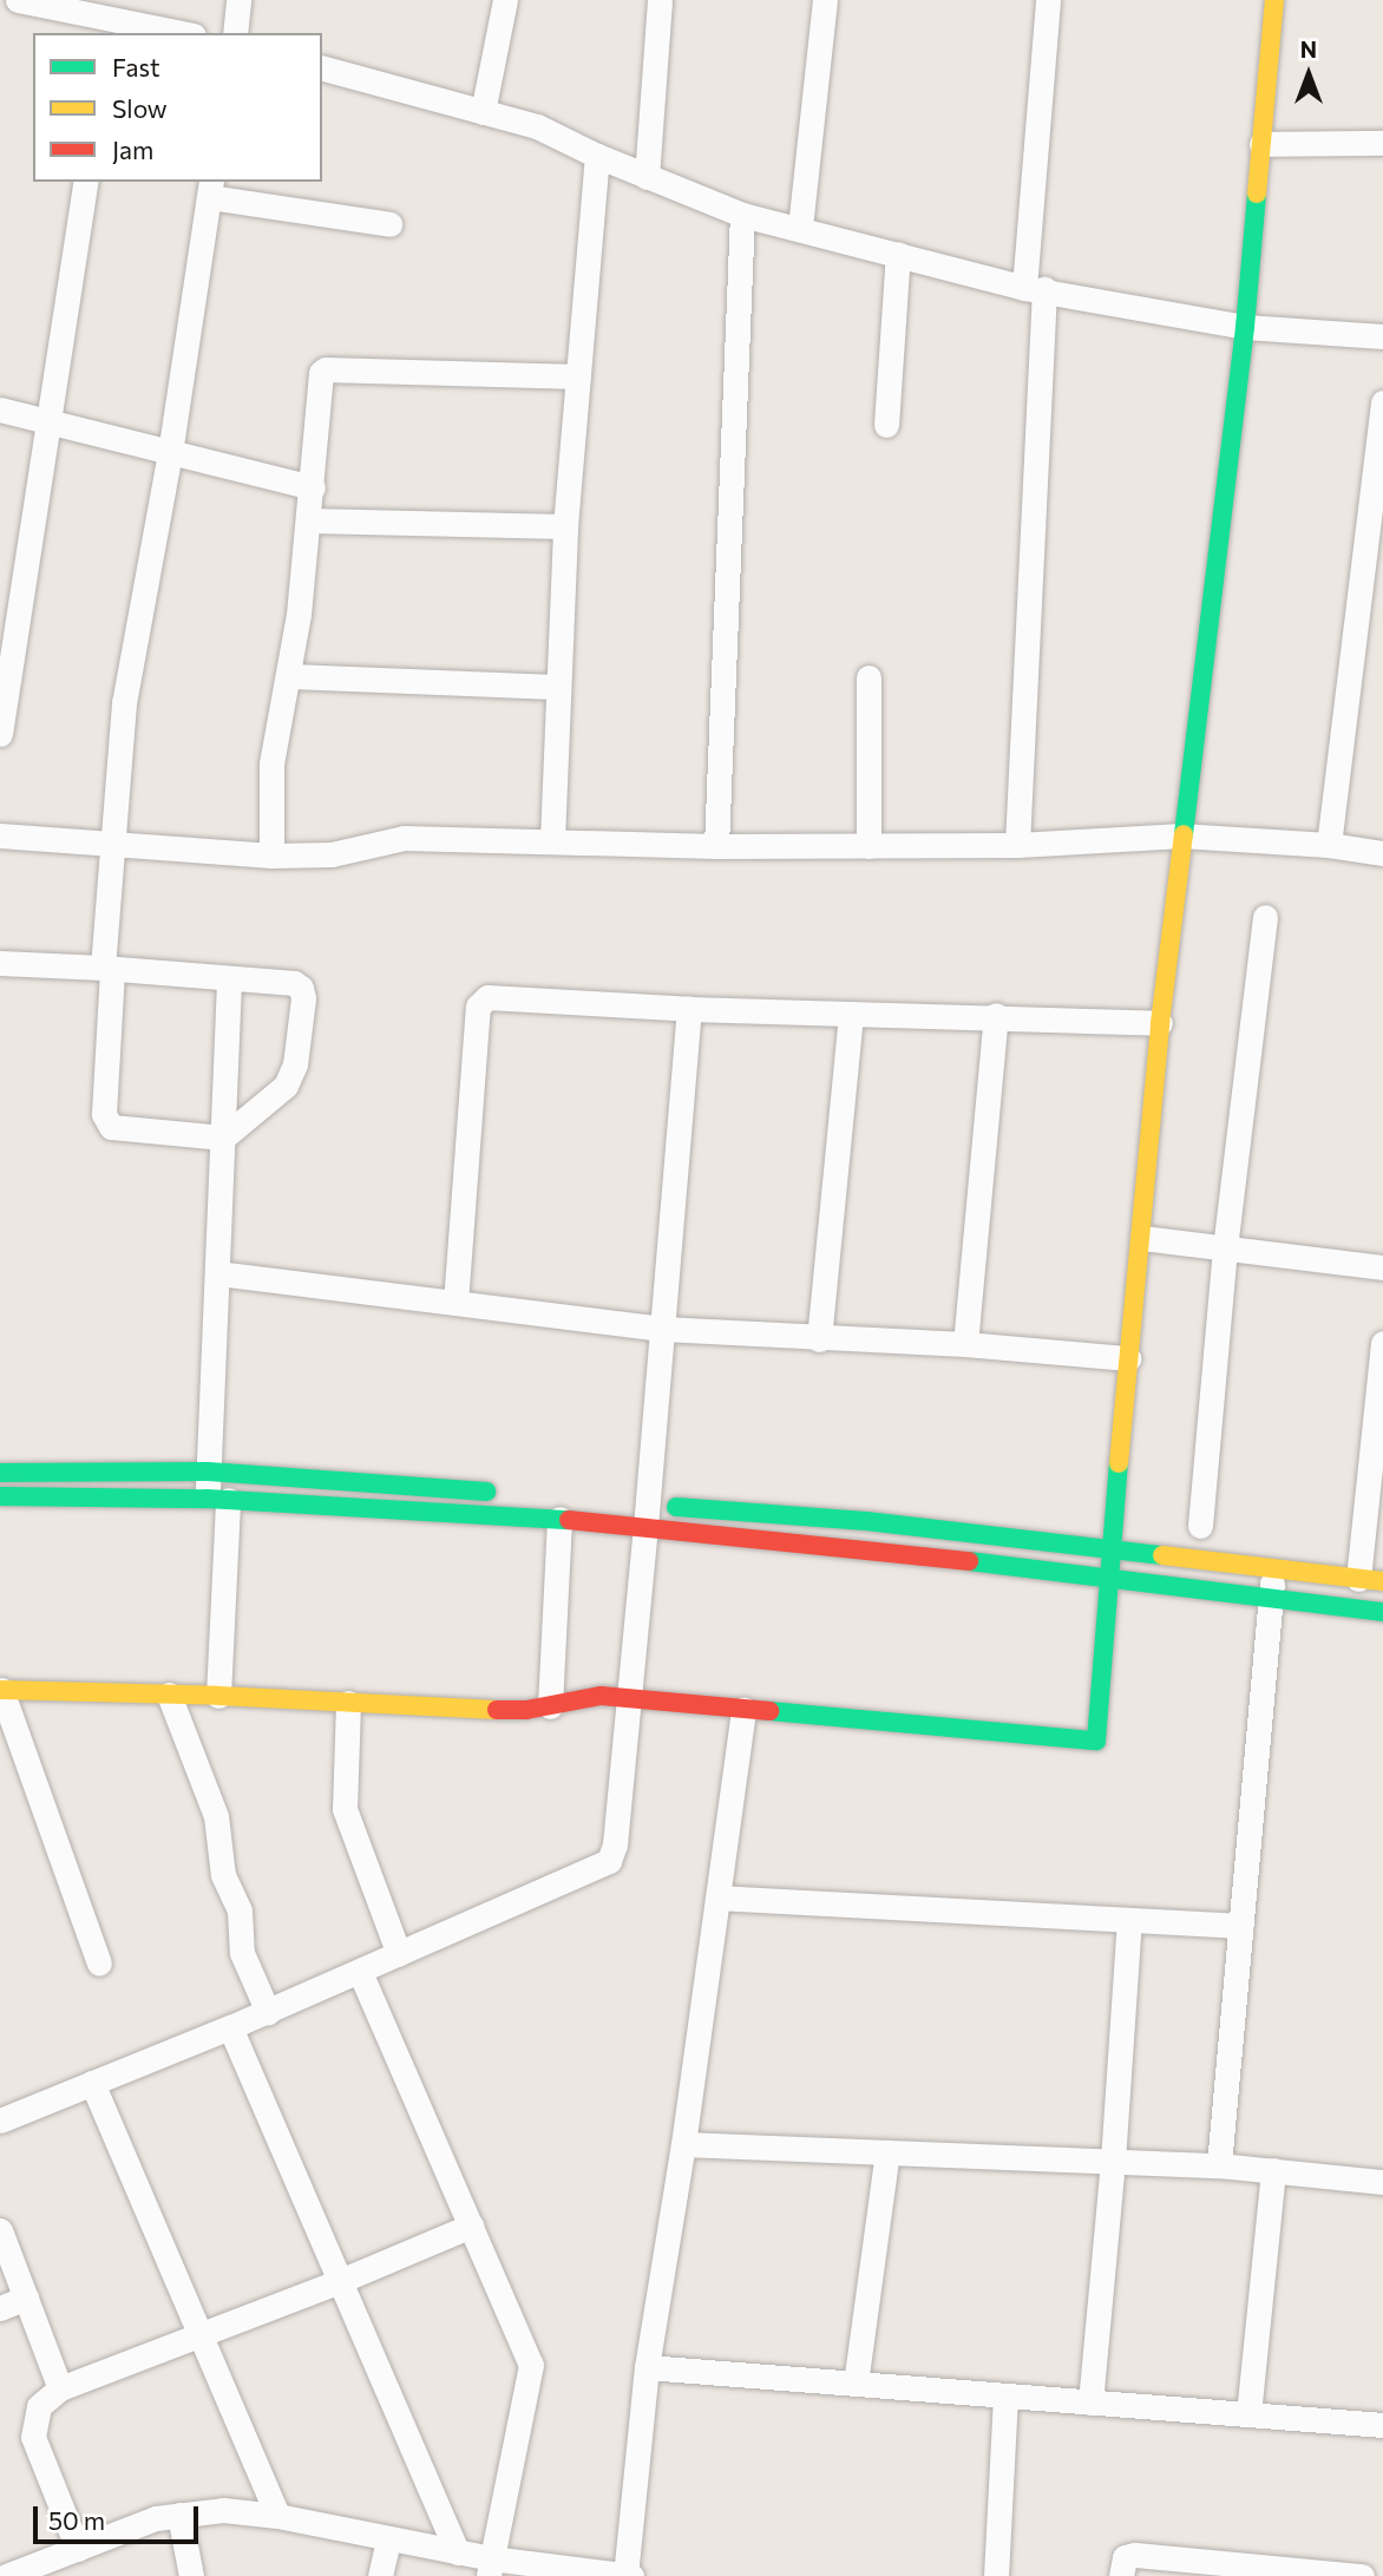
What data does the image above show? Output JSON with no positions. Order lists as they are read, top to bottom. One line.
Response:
{"legend":["Fast","Slow","Jam"],"scale_bar":"50 m","north":"top"}
